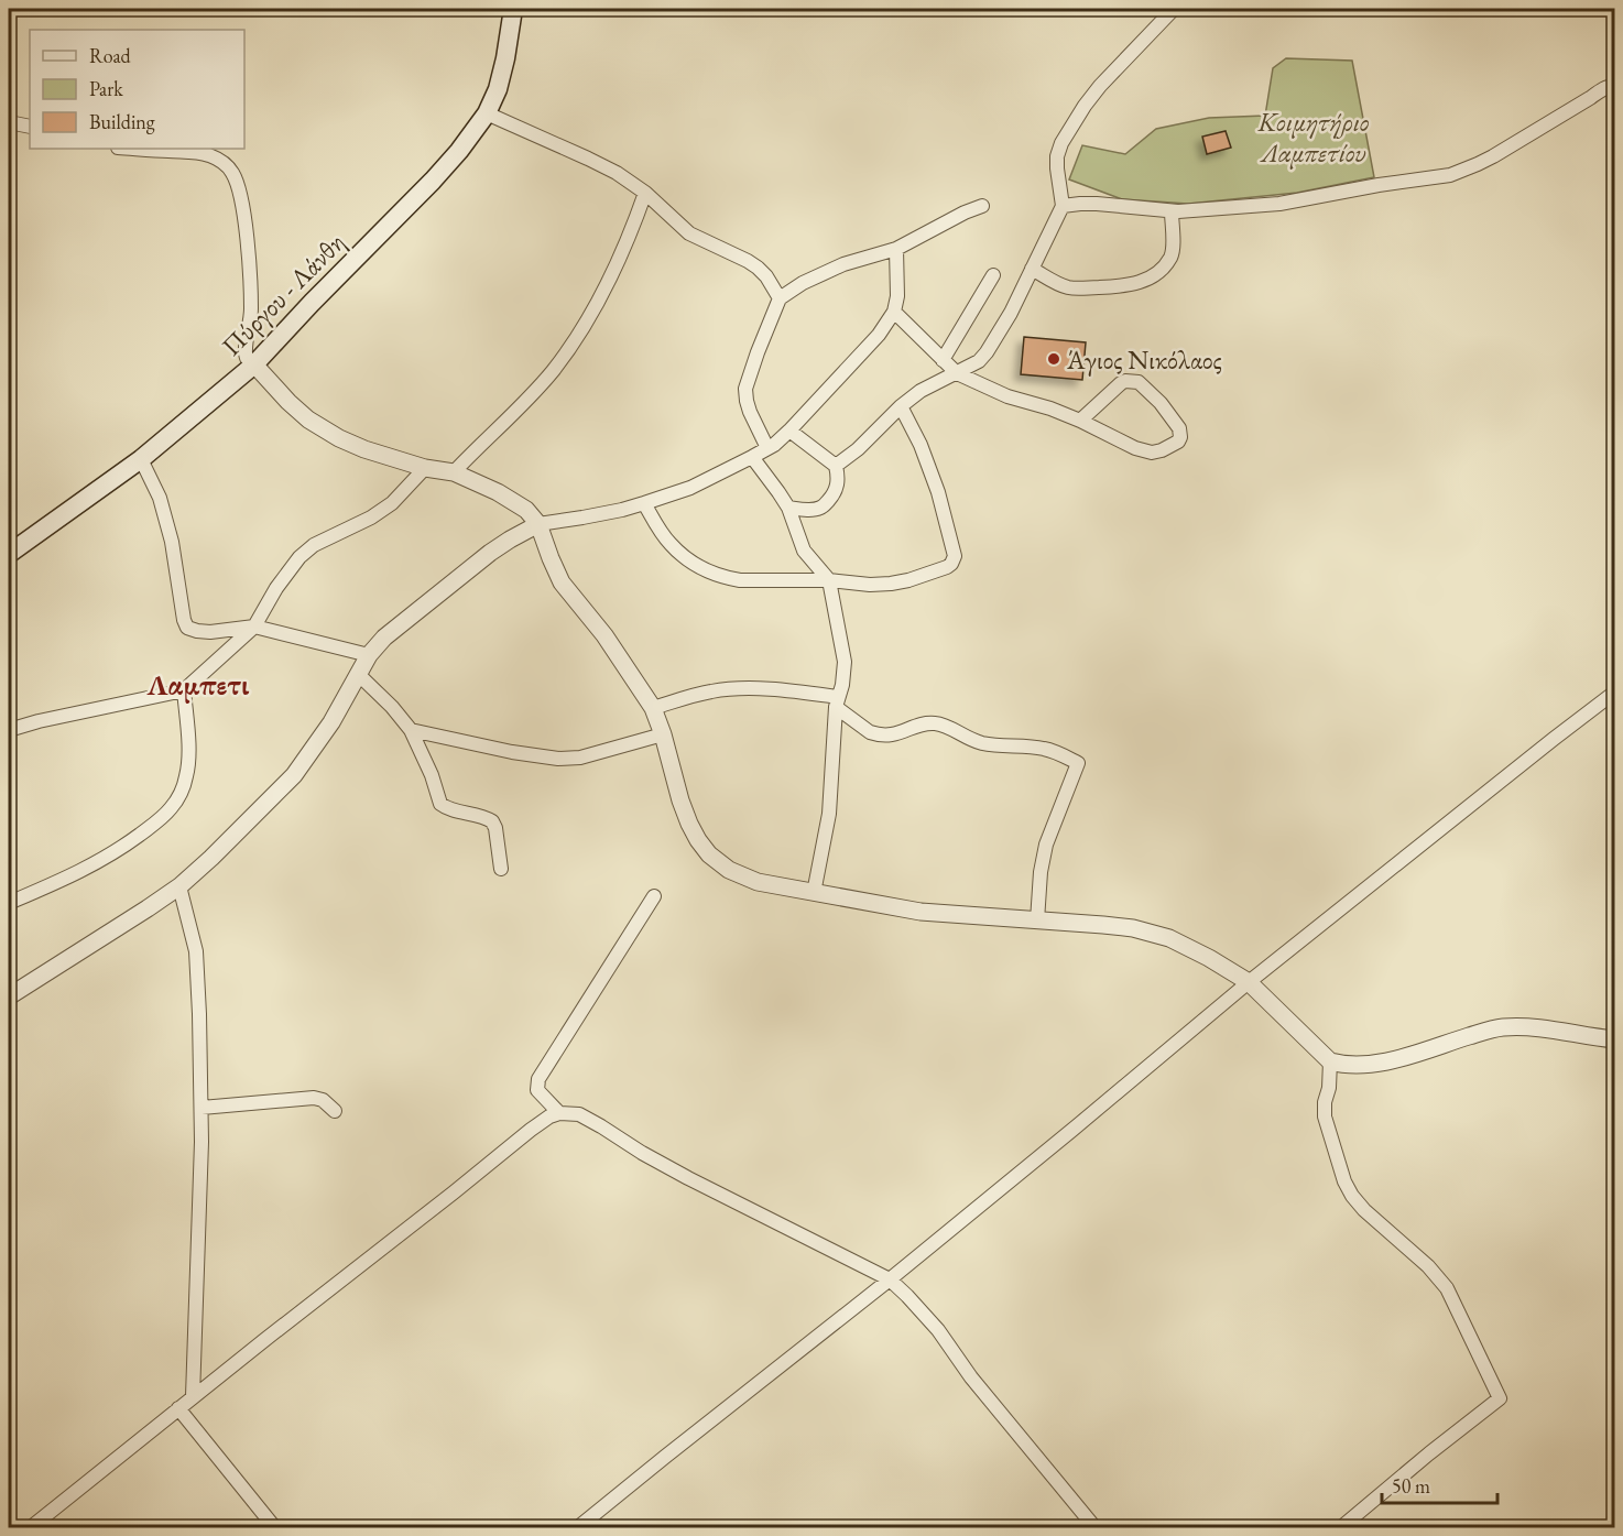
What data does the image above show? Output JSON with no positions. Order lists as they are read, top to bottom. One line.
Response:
{"streets":{"main road":["Πύργου - Λάνθη"]},"districts":["Λαμπετι"],"parks":["Κοιμητήριο Λαμπετίου"],"places":["Άγιος Νικόλαος"],"legend":["Road","Park","Building"],"scale_bar":"50 m"}
